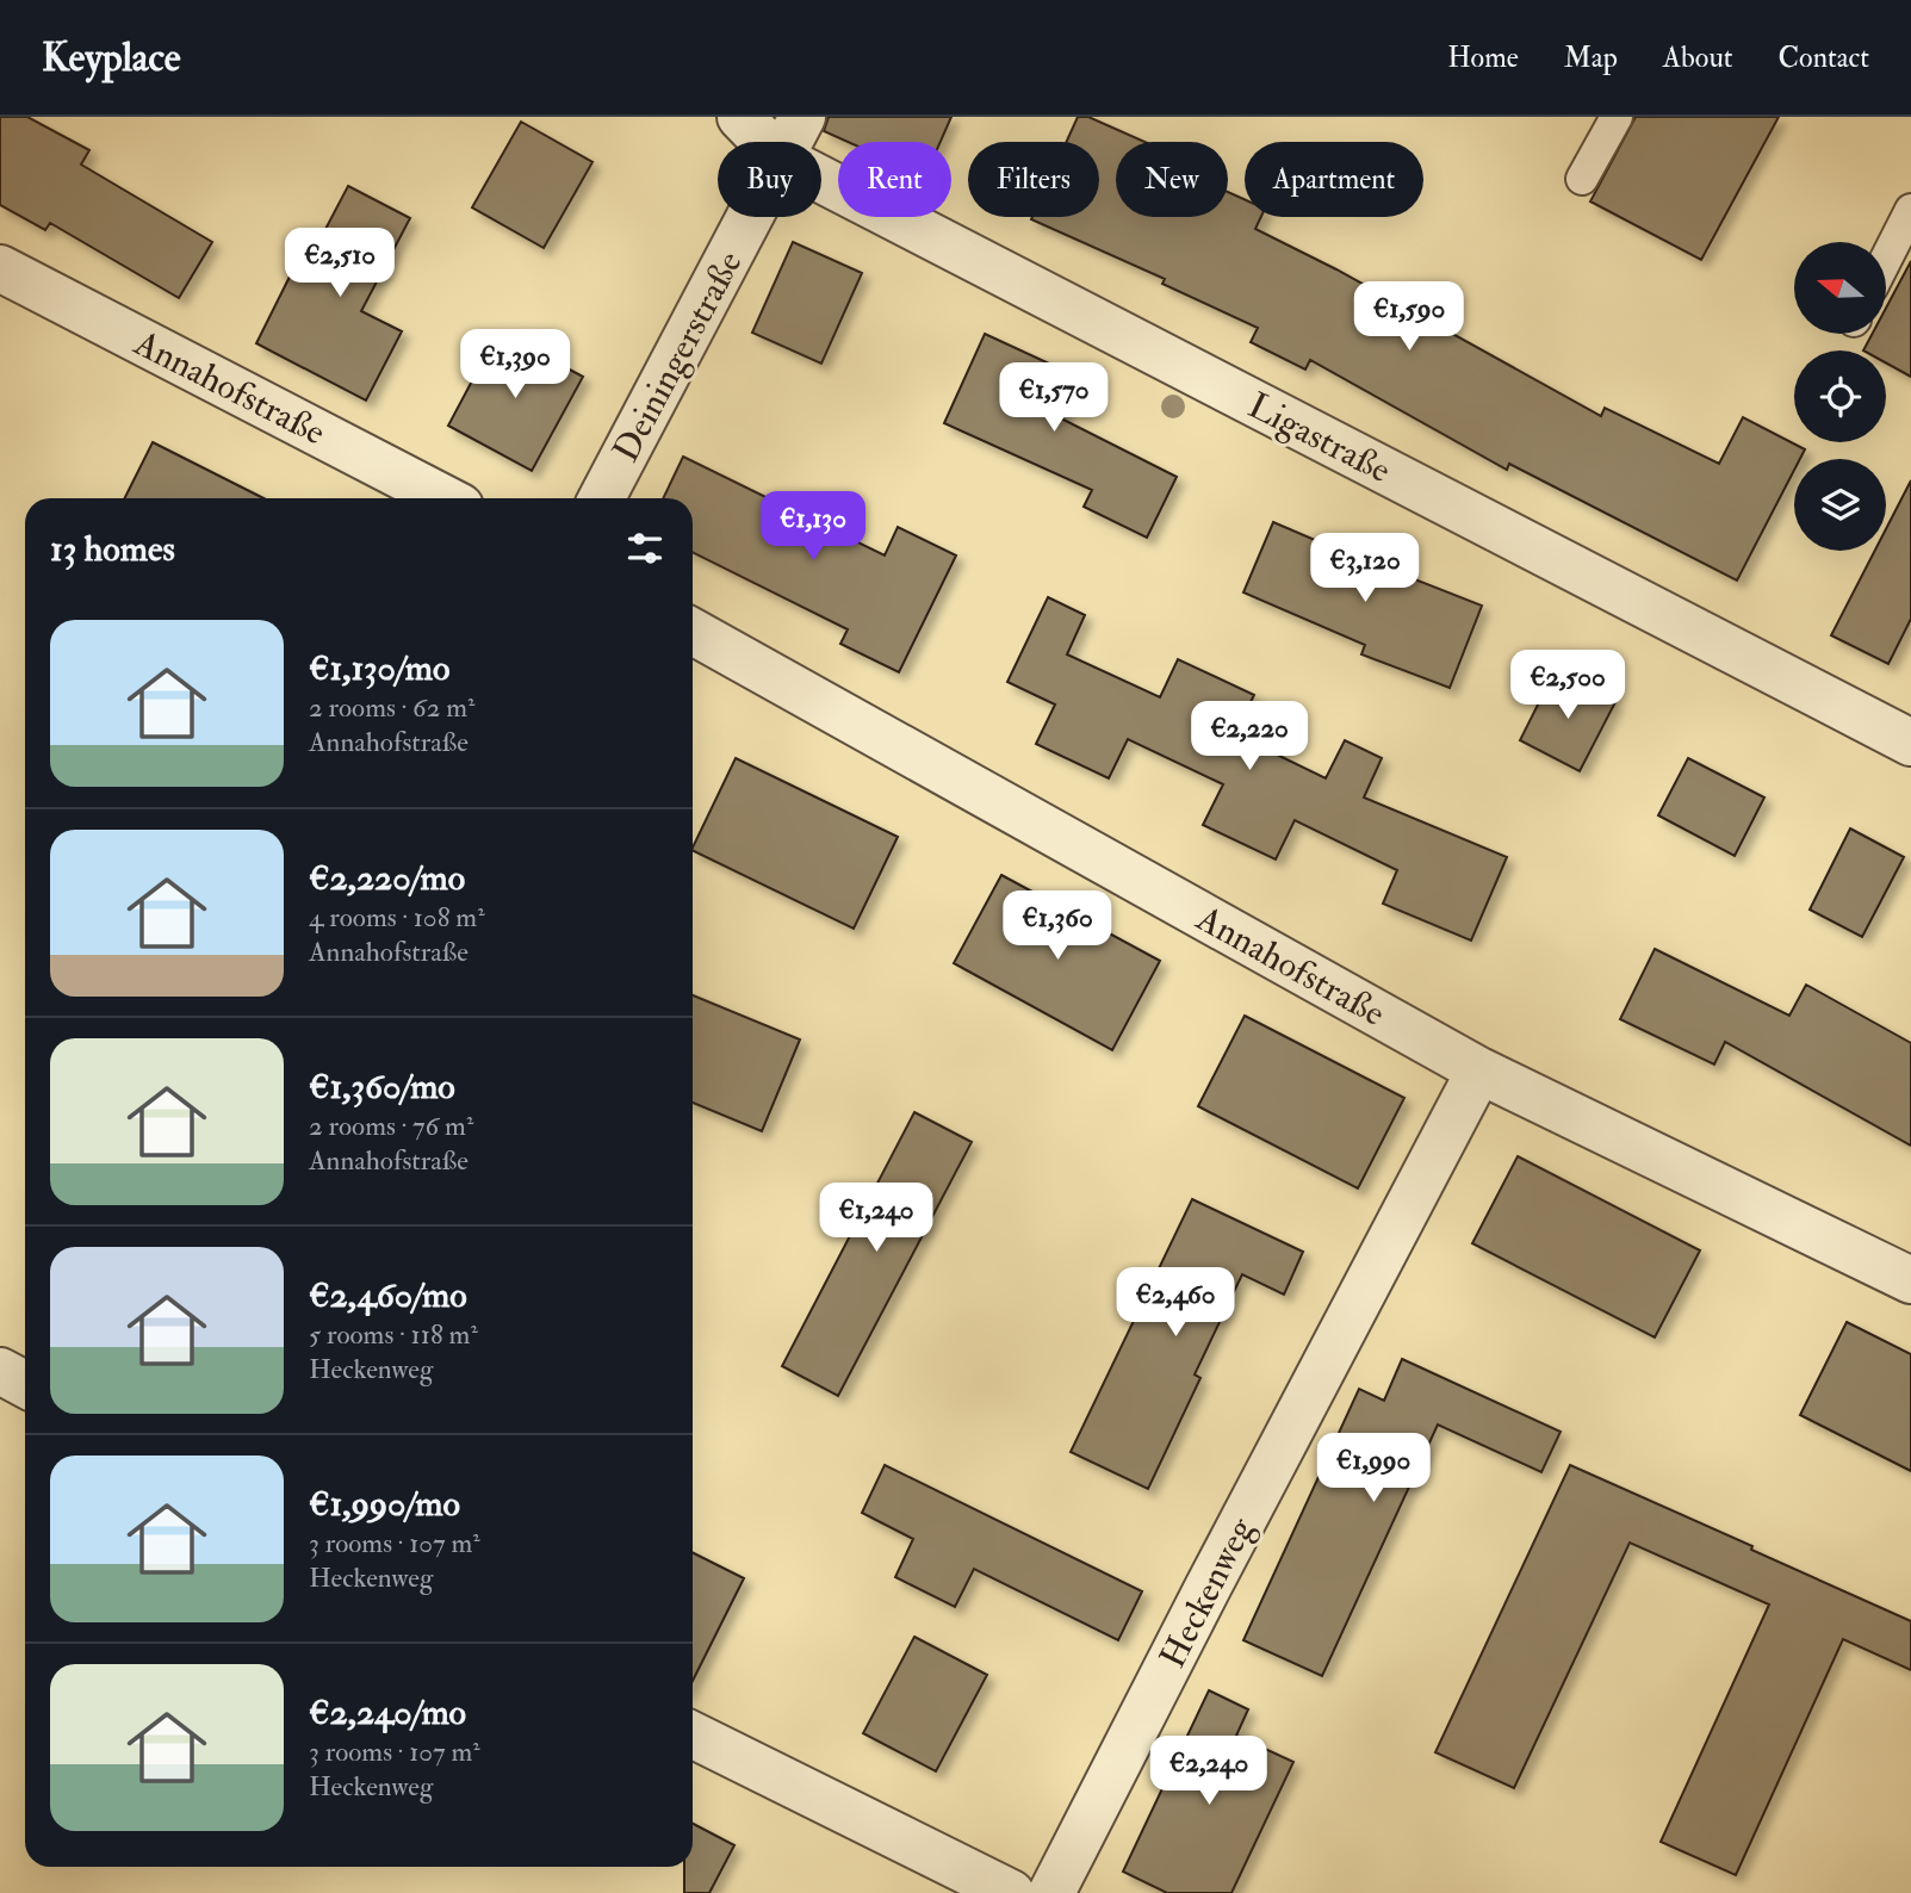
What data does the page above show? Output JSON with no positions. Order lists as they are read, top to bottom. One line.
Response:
{"streets":{"street":["Deiningerstraße","Annahofstraße","Ligastraße","Heckenweg"]},"crossings":[["Annahofstraße","Heckenweg"]],"north":"left","page":{"header":"Keyplace","nav":["Home","Map","About","Contact"],"chip":["Buy","Rent","Filters","New","Apartment"],"price":["€2,510","€1,590","€1,390","€1,570","€1,130","€3,120","€2,500","€2,220","€1,360","€1,240","€2,460","€1,990","€2,240"],"heading":"13 homes","list":[{"name":"€1,130/mo","note":"2 rooms · 62 m² · Annahofstraße"},{"name":"€2,220/mo","note":"4 rooms · 108 m² · Annahofstraße"},{"name":"€1,360/mo","note":"2 rooms · 76 m² · Annahofstraße"},{"name":"€2,460/mo","note":"5 rooms · 118 m² · Heckenweg"},{"name":"€1,990/mo","note":"3 rooms · 107 m² · Heckenweg"},{"name":"€2,240/mo","note":"3 rooms · 107 m² · Heckenweg"}]}}
